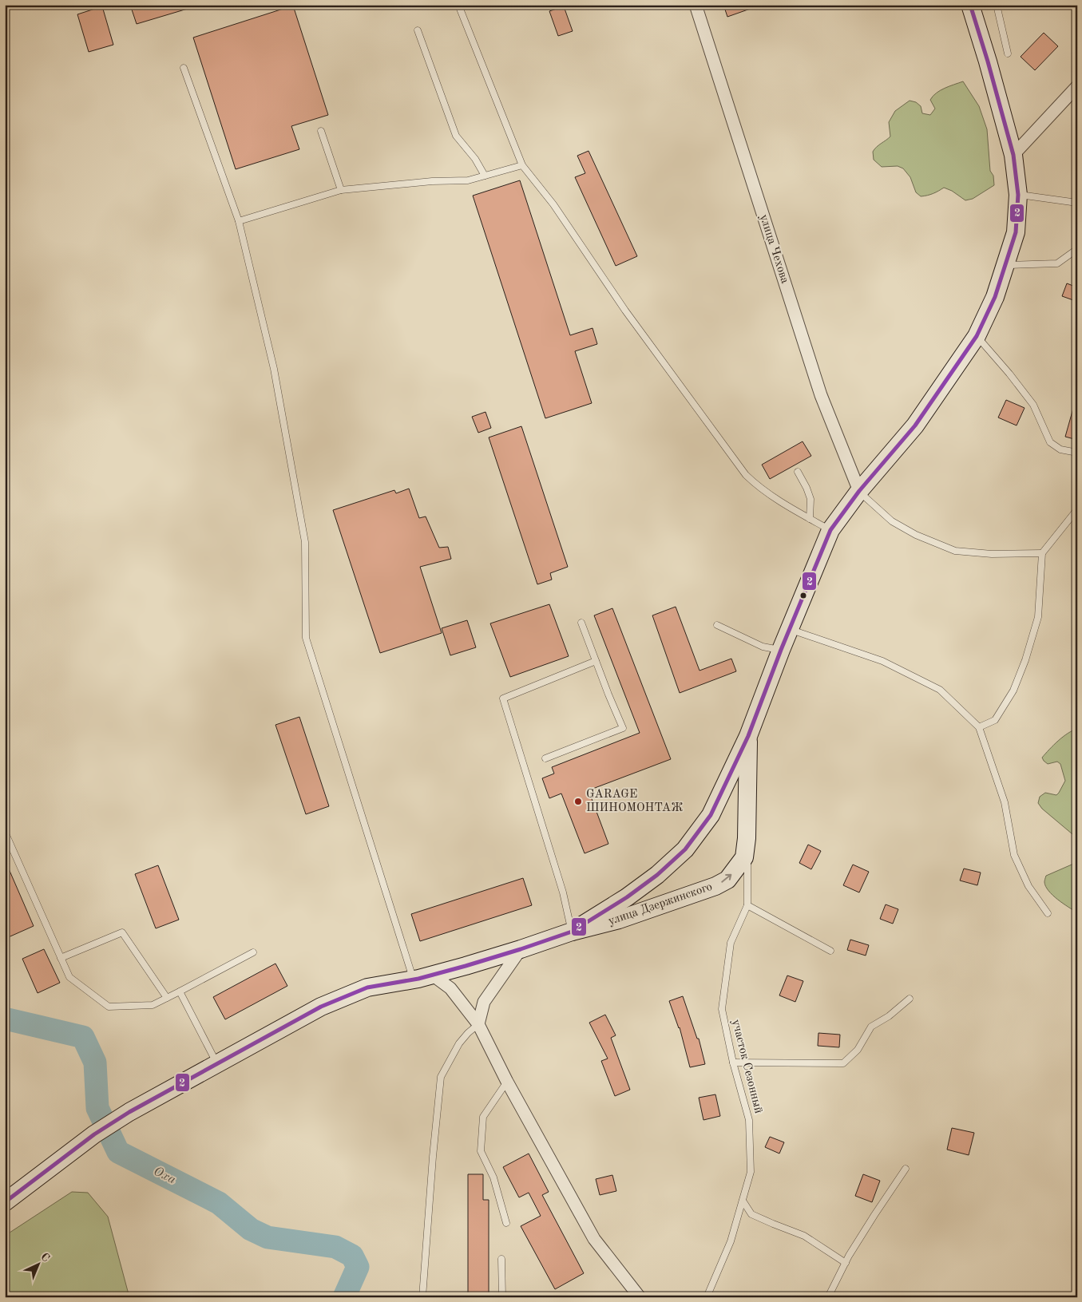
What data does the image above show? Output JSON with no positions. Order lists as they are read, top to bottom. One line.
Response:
{"streets":{"street":["улица Чехова","улица Дзержинского"],"lane":["участок Сезонный"]},"crossings":[["улица Чехова","улица Дзержинского"],["улица Дзержинского","участок Сезонный"]],"water":["Оха"],"places":["GARAGE ШИНОМОНТАЖ"],"lines":["transit line 2"],"north":"top right"}
